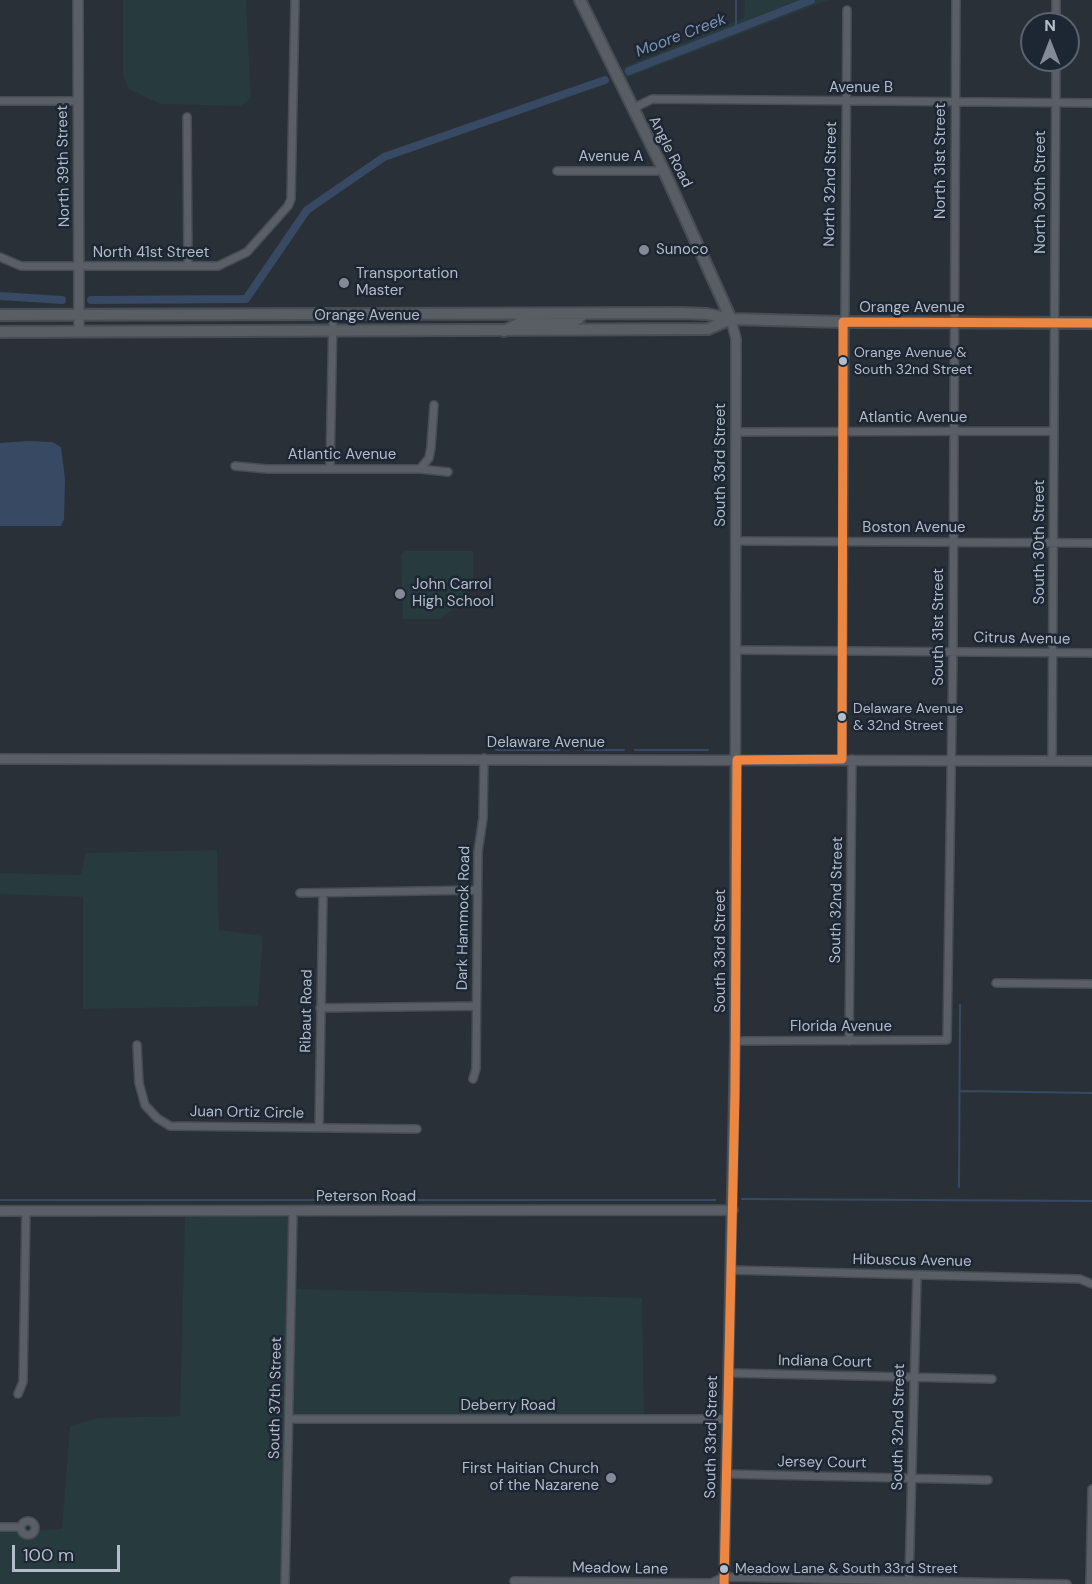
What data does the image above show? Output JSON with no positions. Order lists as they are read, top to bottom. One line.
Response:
{"streets":{"main road":["Angle Road","Orange Avenue"],"street":["Avenue B","Avenue A","North 31st Street","North 39th Street","North 32nd Street","North 30th Street","North 41st Street","Atlantic Avenue","South 33rd Street","Boston Avenue","South 30th Street","South 31st Street","Citrus Avenue","Delaware Avenue","South 32nd Street","Dark Hammock Road","Ribaut Road","Florida Avenue","Juan Ortiz Circle","Peterson Road","Hibuscus Avenue","Indiana Court","South 37th Street","Deberry Road","Jersey Court","Meadow Lane"]},"crossings":[["Avenue B","Angle Road"],["Avenue B","North 31st Street"],["Avenue B","North 32nd Street"],["Avenue B","North 30th Street"],["Angle Road","Avenue A"],["Angle Road","Orange Avenue"],["Angle Road","South 33rd Street"],["North 31st Street","Orange Avenue"],["North 31st Street","South 31st Street"],["North 39th Street","North 41st Street"],["North 39th Street","Orange Avenue"],["North 32nd Street","Orange Avenue"],["North 32nd Street","South 32nd Street"],["North 30th Street","Orange Avenue"],["North 30th Street","South 30th Street"],["Orange Avenue","South 33rd Street"],["Orange Avenue","South 30th Street"],["Orange Avenue","South 31st Street"],["Orange Avenue","South 32nd Street"],["Atlantic Avenue","South 33rd Street"],["Atlantic Avenue","South 30th Street"],["Atlantic Avenue","South 31st Street"],["Atlantic Avenue","South 32nd Street"],["South 33rd Street","Boston Avenue"],["South 33rd Street","Citrus Avenue"],["South 33rd Street","Delaware Avenue"],["South 33rd Street","Florida Avenue"],["South 33rd Street","Peterson Road"],["South 33rd Street","Hibuscus Avenue"],["South 33rd Street","Indiana Court"],["South 33rd Street","Deberry Road"],["South 33rd Street","Jersey Court"],["South 33rd Street","Meadow Lane"],["Boston Avenue","South 30th Street"],["Boston Avenue","South 31st Street"],["Boston Avenue","South 32nd Street"],["South 30th Street","Citrus Avenue"],["South 30th Street","Delaware Avenue"],["South 31st Street","Citrus Avenue"],["South 31st Street","Delaware Avenue"],["South 31st Street","Florida Avenue"],["Citrus Avenue","South 32nd Street"],["Delaware Avenue","South 32nd Street"],["Delaware Avenue","Dark Hammock Road"],["South 32nd Street","Florida Avenue"],["South 32nd Street","Hibuscus Avenue"],["South 32nd Street","Indiana Court"],["South 32nd Street","Jersey Court"],["South 32nd Street","Meadow Lane"],["Ribaut Road","Juan Ortiz Circle"],["Peterson Road","South 37th Street"],["South 37th Street","Deberry Road"]],"water":["Moore Creek"],"places":["Sunoco","Transportation Master","Orange Avenue & South 32nd Street","John Carrol High School","Delaware Avenue & 32nd Street","First Haitian Church of the Nazarene","Meadow Lane & South 33rd Street"],"scale_bar":"100 m","north":"top"}
